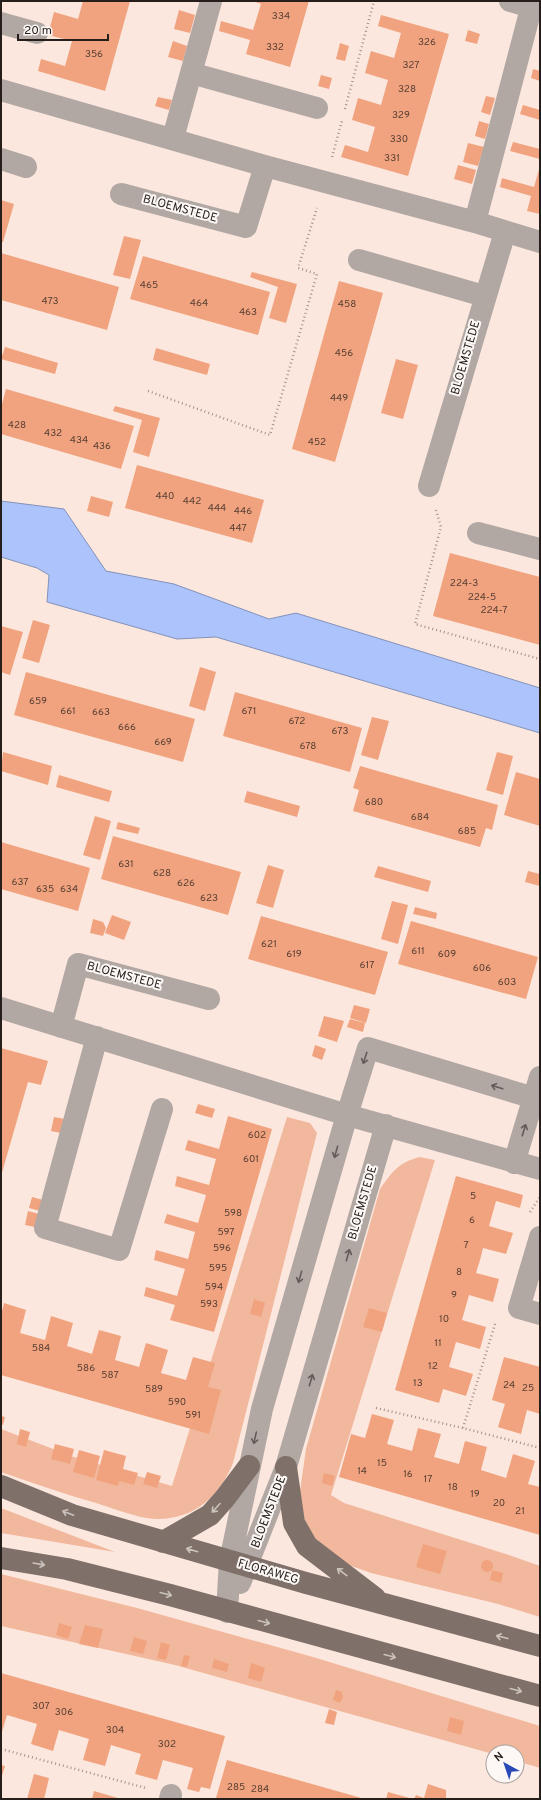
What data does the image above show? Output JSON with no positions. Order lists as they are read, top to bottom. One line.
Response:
{"streets":{"main road":["FLORAWEG"],"street":["BLOEMSTEDE"]},"crossings":[["BLOEMSTEDE","FLORAWEG"]],"house_numbers":["334","326","332","356","327","328","329","330","331","465","473","464","458","463","456","449","428","432","434","452","436","440","442","444","446","447","224-3","224-5","224-7","659","661","671","663","672","666","673","669","678","680","684","685","631","628","637","626","635","634","623","621","611","619","609","617","606","603","602","601","5","598","6","597","7","596","595","8","594","9","593","10","11","584","12","586","587","13","24","25","589","590","591","15","14","16","17","18","19","20","21","307","306","304","302","285","284"],"scale_bar":"20 m","north":"top left"}
